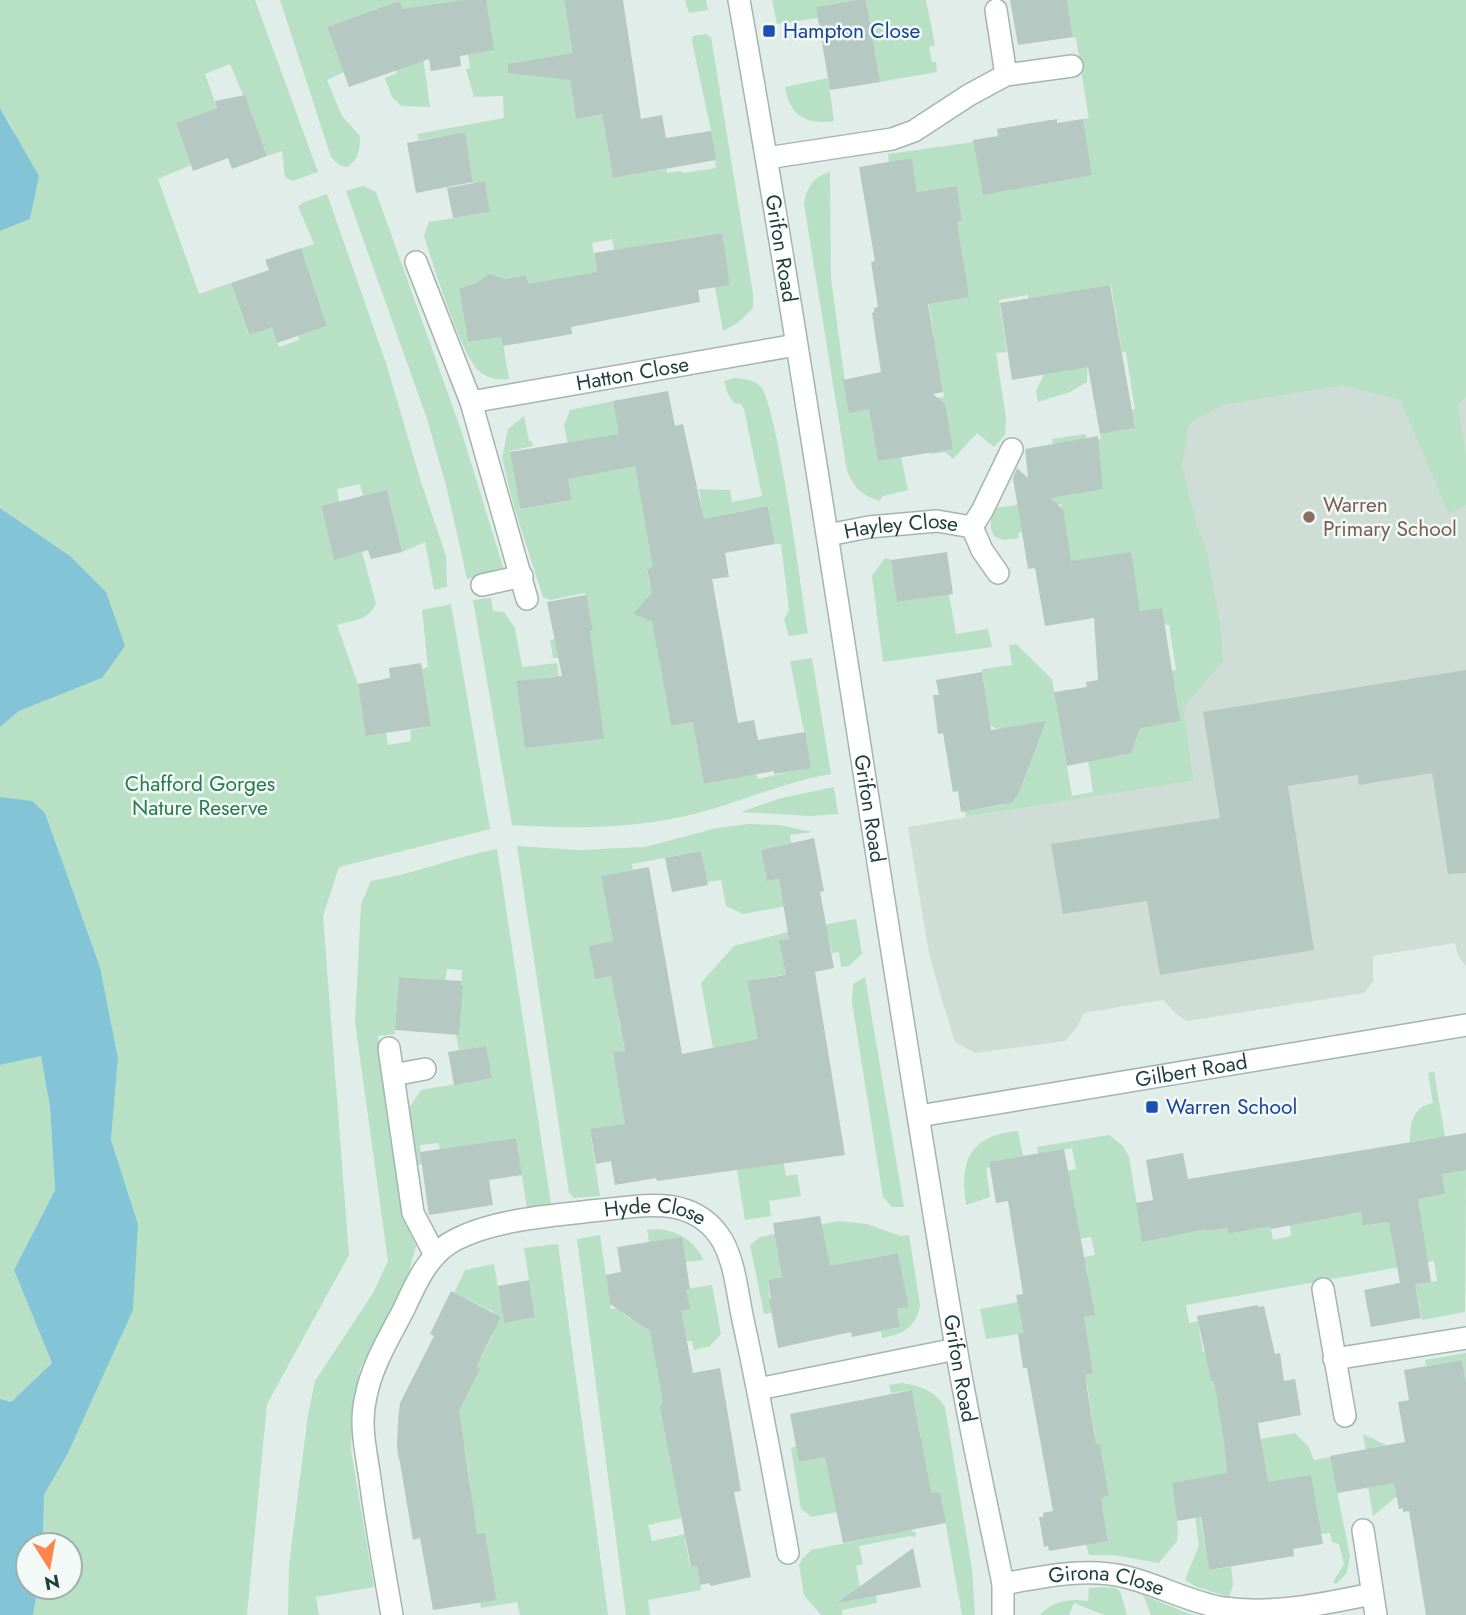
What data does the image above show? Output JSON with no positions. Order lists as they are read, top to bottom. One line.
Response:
{"streets":{"street":["Grifon Road","Hatton Close","Hayley Close","Gilbert Road","Hyde Close","Girona Close"]},"crossings":[["Grifon Road","Hatton Close"],["Grifon Road","Hayley Close"],["Grifon Road","Gilbert Road"],["Grifon Road","Girona Close"]],"parks":["Chafford Gorges Nature Reserve"],"places":{"transit":["Hampton Close","Warren School"],"other":["Warren Primary School"]},"north":"bottom"}
